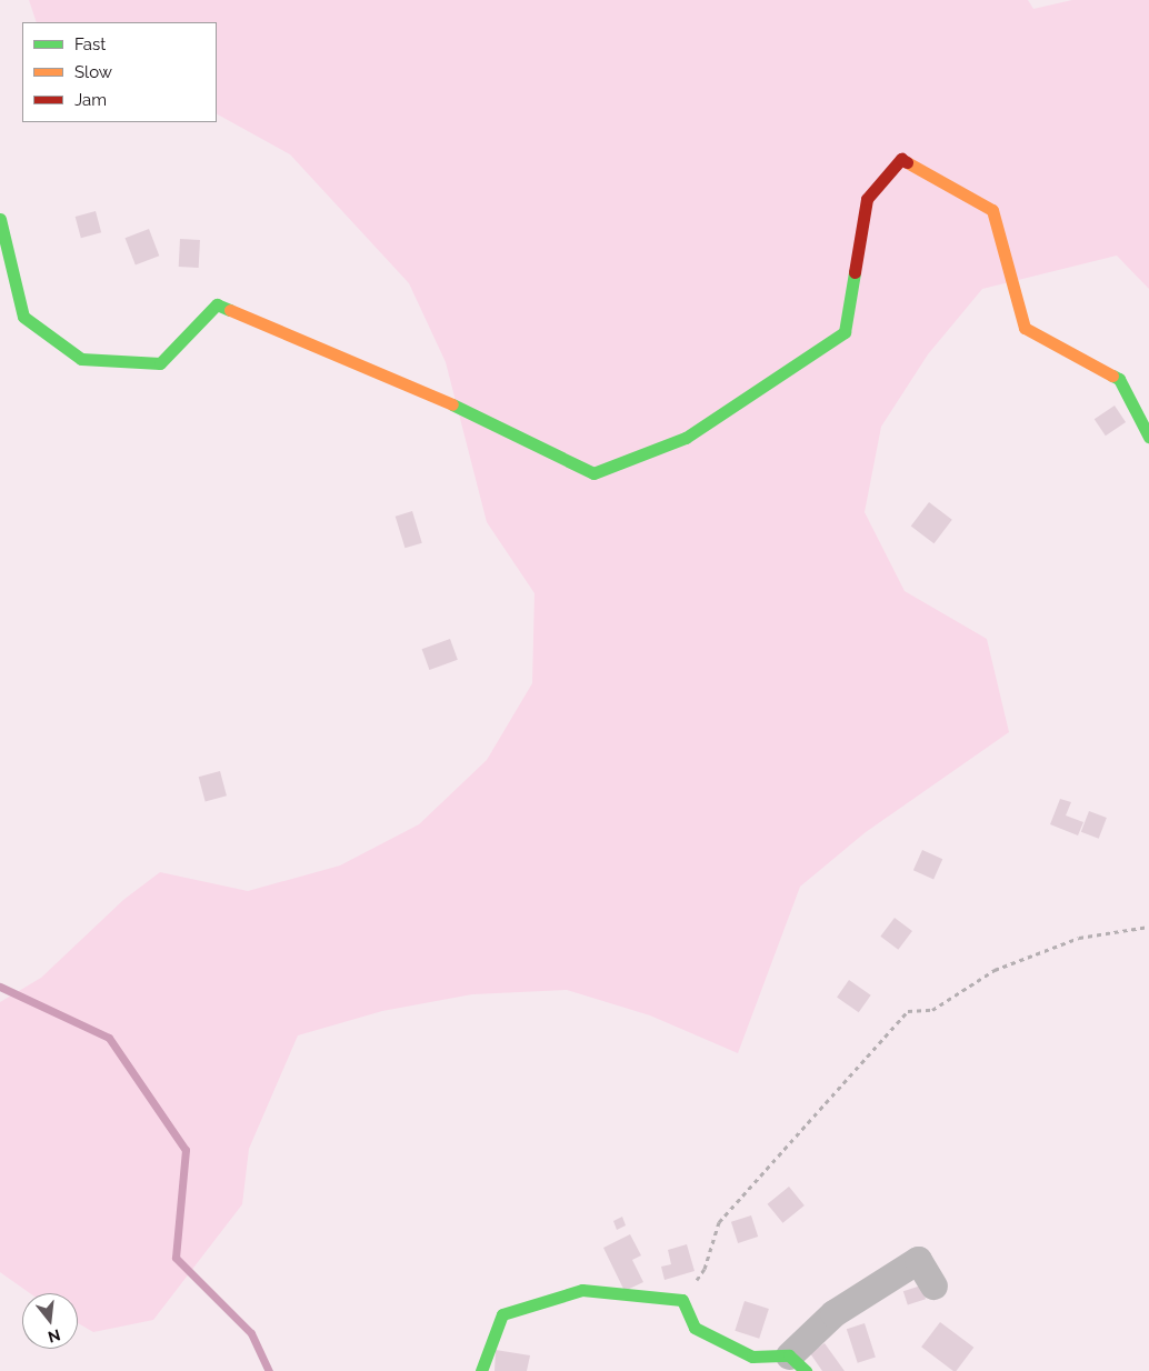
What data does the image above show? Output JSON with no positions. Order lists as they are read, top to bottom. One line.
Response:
{"legend":["Fast","Slow","Jam"],"north":"bottom"}
